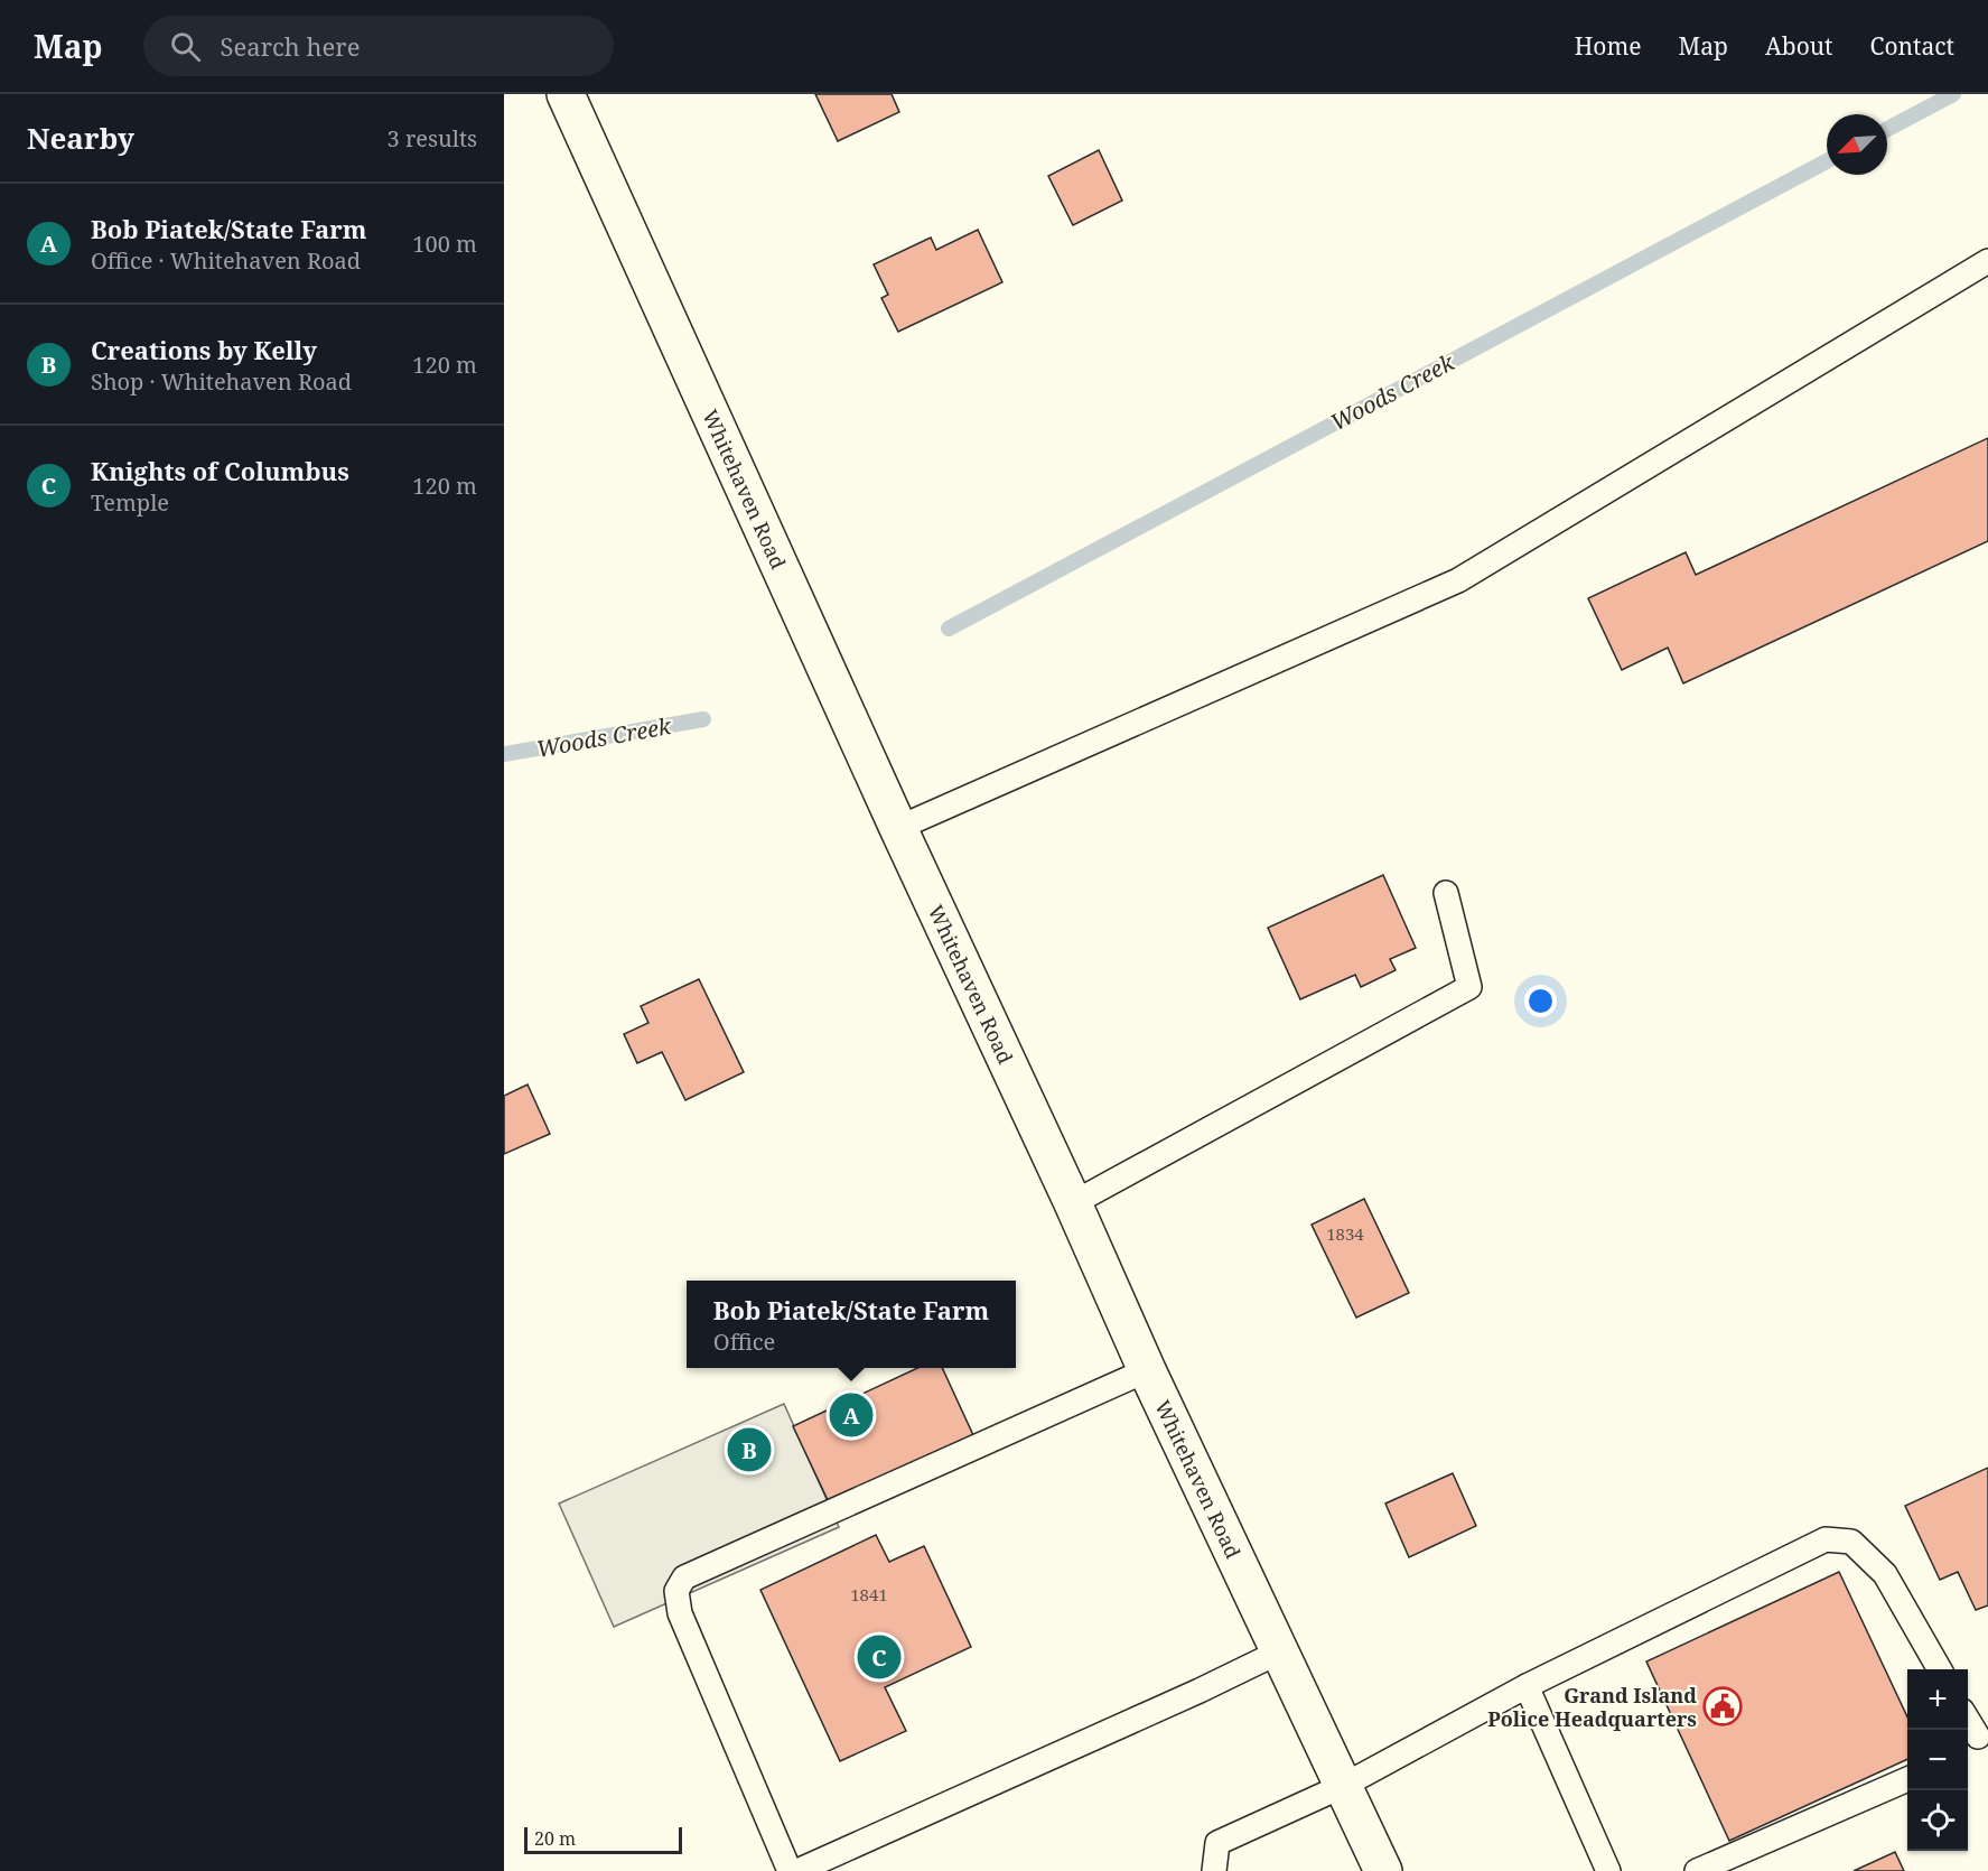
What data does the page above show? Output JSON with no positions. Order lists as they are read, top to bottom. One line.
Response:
{"streets":{"street":["Whitehaven Road"]},"water":["Woods Creek"],"places":{"public building":["Grand Island Police Headquarters"]},"house_numbers":["1834","1841"],"scale_bar":"20 m","north":"bottom left","page":{"header":"Map","search":"Search here","nav":["Home","Map","About","Contact"],"heading":["Nearby","3 results"],"list":[{"mark":"A","name":"Bob Piatek/State Farm","note":"Office · Whitehaven Road","value":"100 m"},{"mark":"B","name":"Creations by Kelly","note":"Shop · Whitehaven Road","value":"120 m"},{"mark":"C","name":"Knights of Columbus","note":"Temple","value":"120 m"}],"popup":["Bob Piatek/State Farm","Office"],"pins":["A","B","C"],"map_buttons":["+","−"],"scale":"20 m"}}
